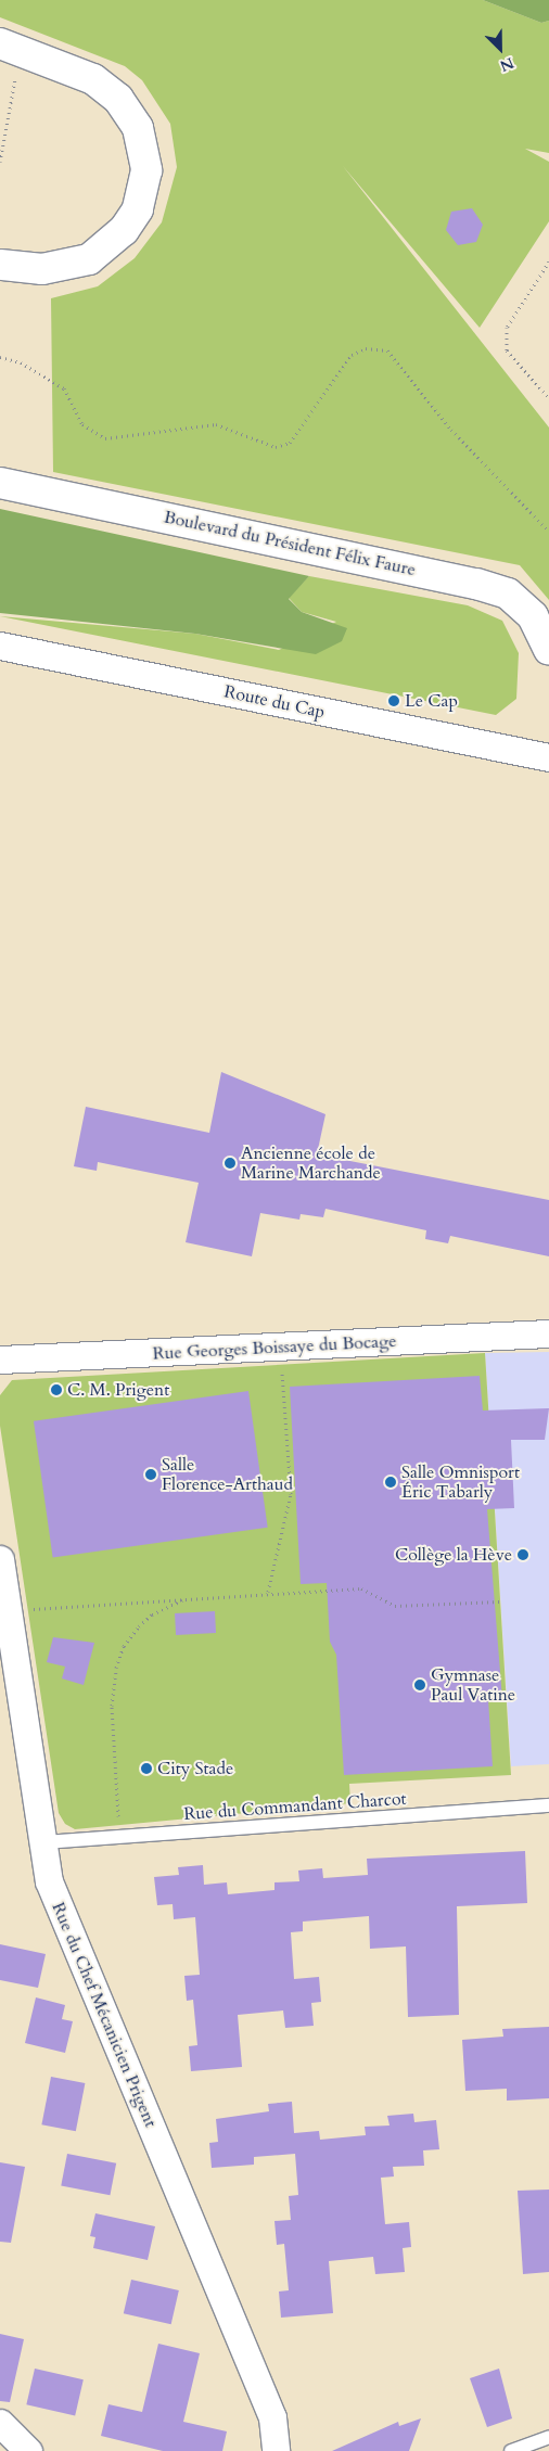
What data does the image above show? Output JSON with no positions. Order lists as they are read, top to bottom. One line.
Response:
{"streets":{"street":["Boulevard du Président Félix Faure","Route du Cap","Rue Georges Boissaye du Bocage","Rue du Chef Mécanicien Prigent"],"lane":["Rue du Commandant Charcot"]},"crossings":[["Rue du Commandant Charcot","Rue du Chef Mécanicien Prigent"]],"places":["Le Cap","Ancienne école de Marine Marchande","C. M. Prigent","Salle Florence-Arthaud","Salle Omnisport Éric Tabarly","Collège la Hève","Gymnase Paul Vatine","City Stade"],"north":"bottom right"}
